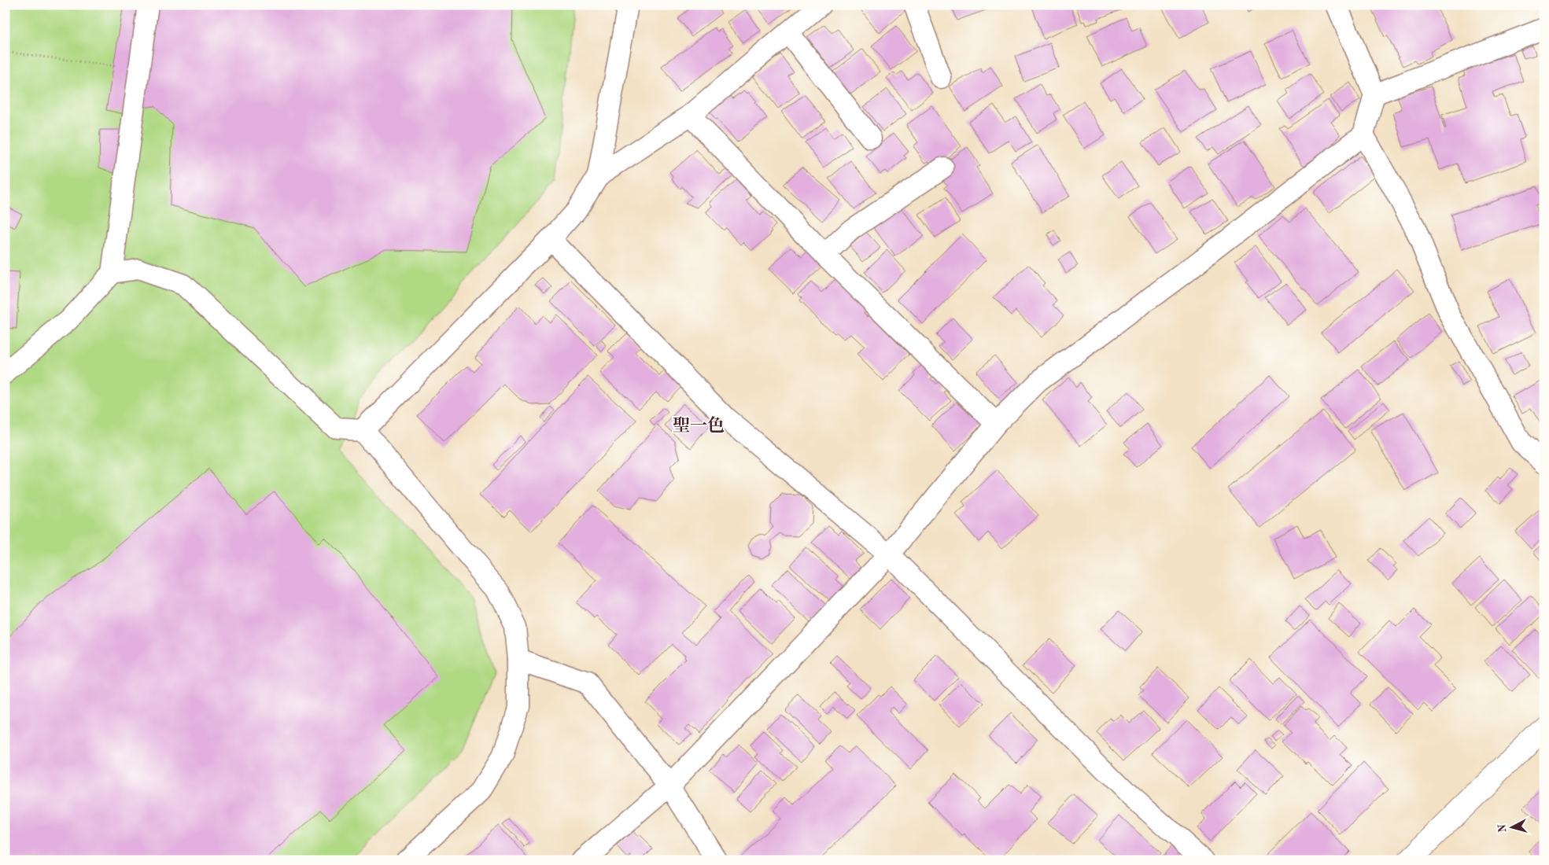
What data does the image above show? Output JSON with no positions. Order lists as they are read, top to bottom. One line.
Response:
{"districts":["聖一色"],"north":"left"}
